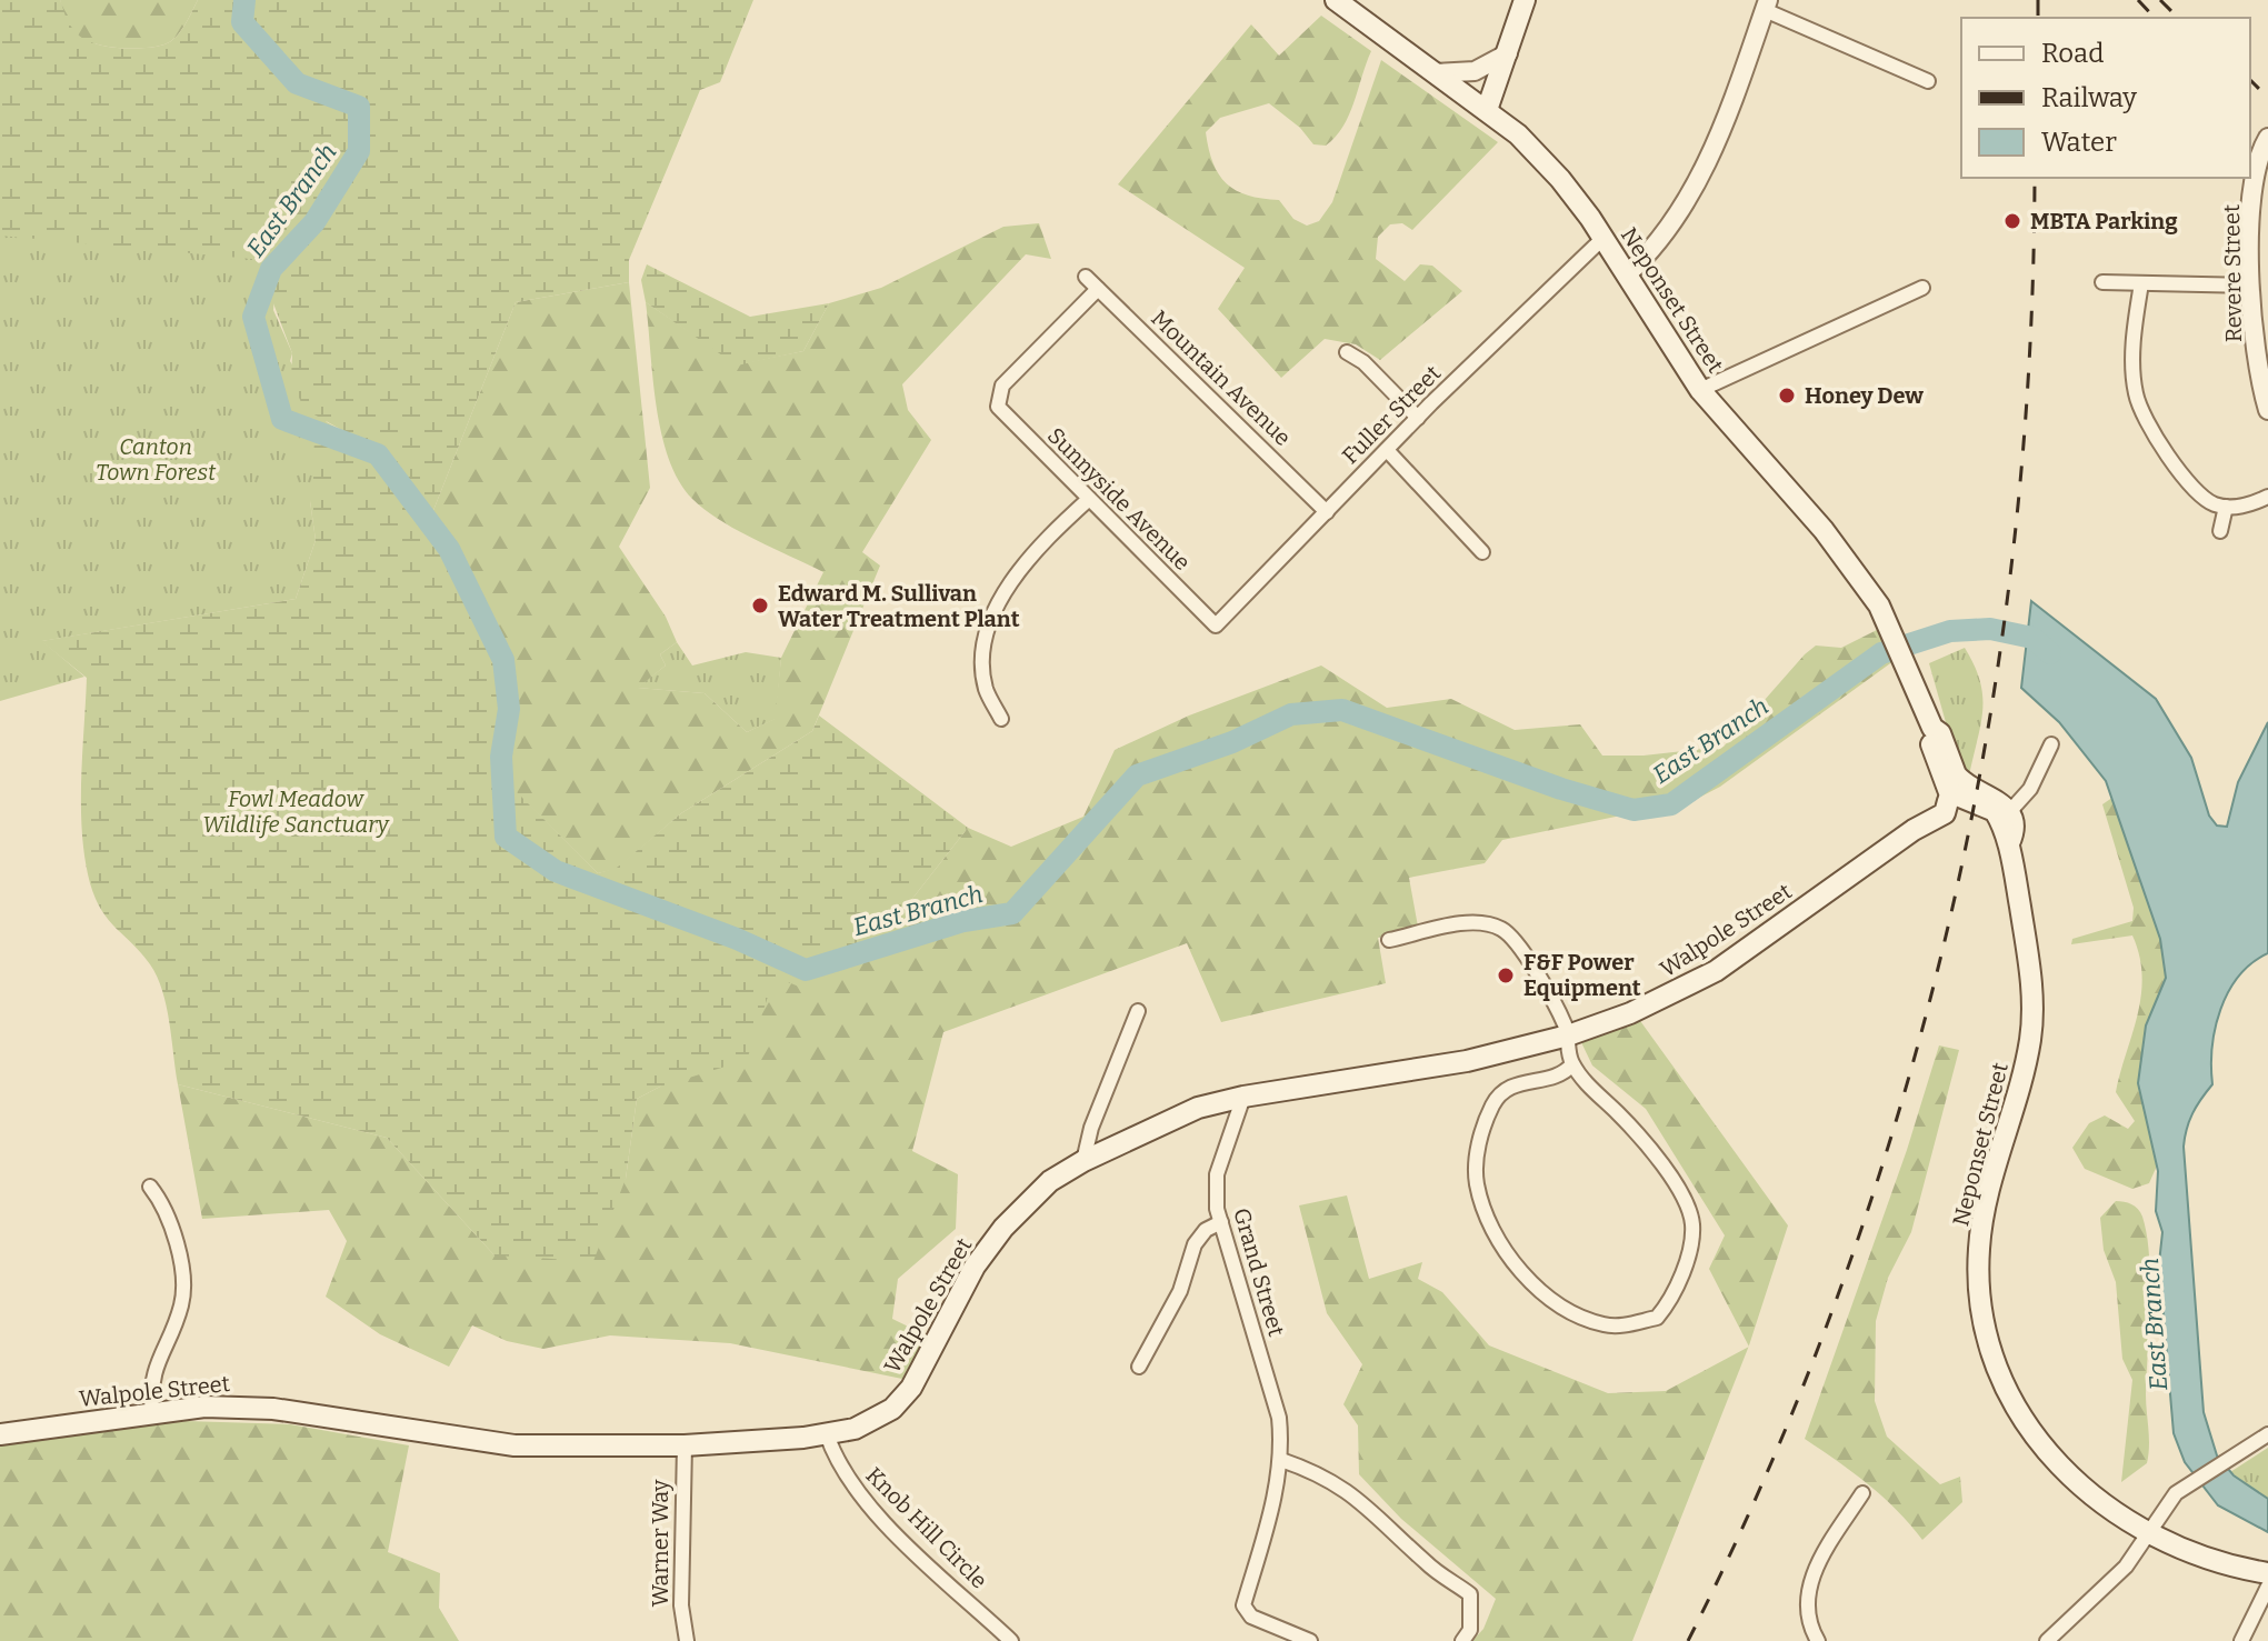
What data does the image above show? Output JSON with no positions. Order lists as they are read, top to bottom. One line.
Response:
{"streets":{"main road":["Neponset Street","Walpole Street"],"street":["Revere Street","Mountain Avenue","Fuller Street","Sunnyside Avenue","Grand Street","Knob Hill Circle","Warner Way"]},"crossings":[["Neponset Street","Fuller Street"],["Neponset Street","Walpole Street"],["Mountain Avenue","Fuller Street"],["Mountain Avenue","Sunnyside Avenue"],["Fuller Street","Sunnyside Avenue"],["Walpole Street","Grand Street"],["Walpole Street","Knob Hill Circle"],["Walpole Street","Warner Way"]],"water":["East Branch"],"parks":["Canton Town Forest","Fowl Meadow Wildlife Sanctuary"],"places":["MBTA Parking","Honey Dew","Edward M. Sullivan Water Treatment Plant","F&F Power Equipment"],"legend":["Road","Railway","Water"]}
